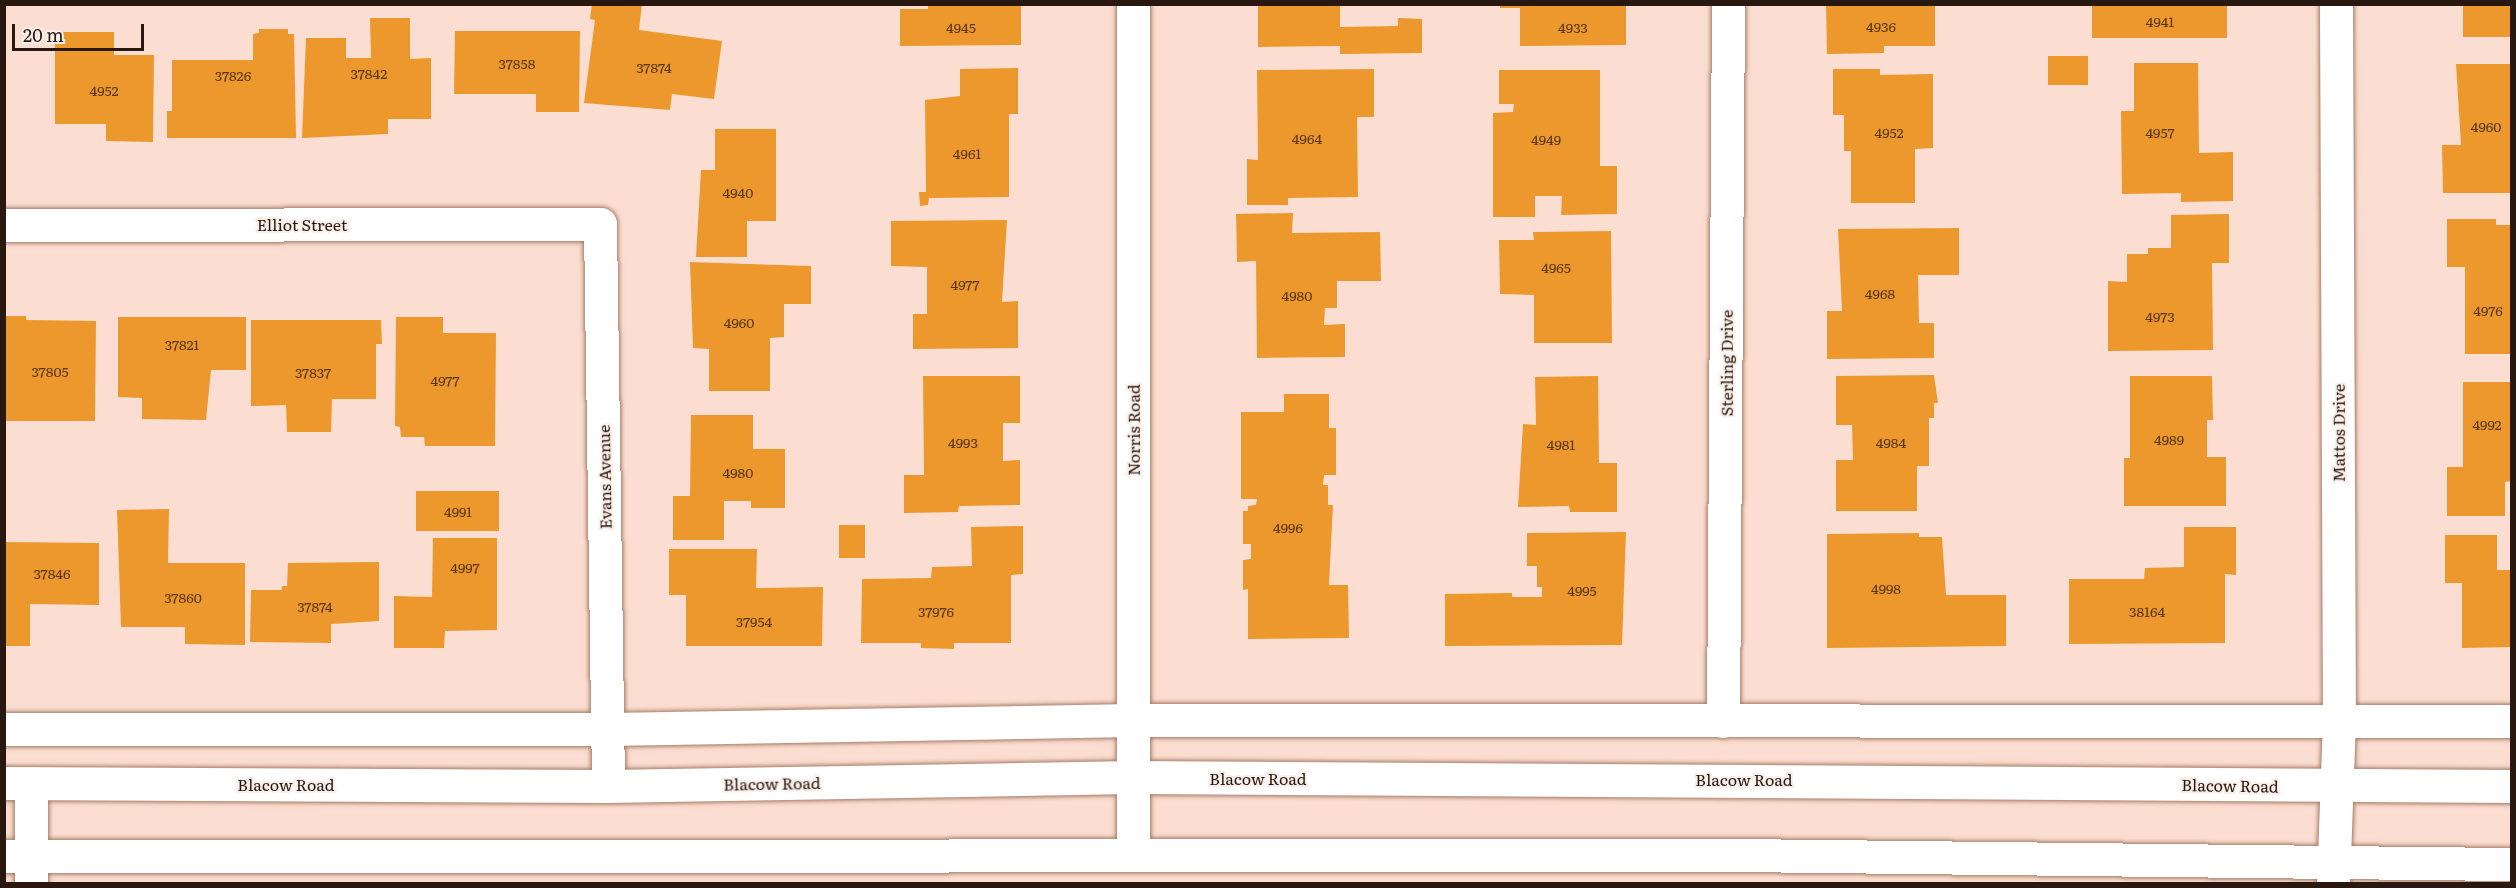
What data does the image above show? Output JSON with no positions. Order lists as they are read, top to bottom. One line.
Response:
{"streets":{"street":["Elliot Street","Sterling Drive","Norris Road","Mattos Drive","Evans Avenue","Blacow Road"]},"crossings":[["Elliot Street","Evans Avenue"],["Norris Road","Blacow Road"],["Mattos Drive","Blacow Road"],["Evans Avenue","Blacow Road"]],"house_numbers":["4941","4936","4945","4933","37858","37874","37842","37826","4952","4960","4952","4957","4964","4949","4961","4940","4965","4977","4968","4980","4976","4973","4960","37821","37805","37837","4977","4992","4989","4993","4984","4981","4980","4991","4996","4997","37846","4998","4995","37860","37874","37976","38164","37954"],"scale_bar":"20 m"}
